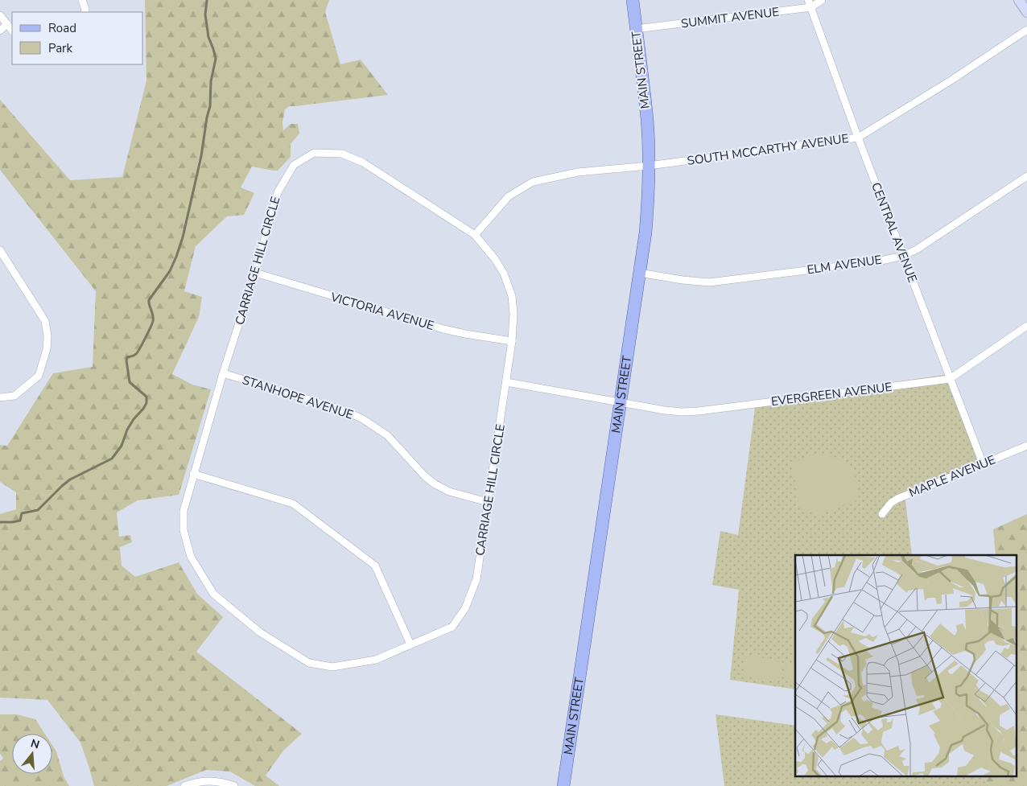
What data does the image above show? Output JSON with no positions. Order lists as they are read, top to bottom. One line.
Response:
{"streets":{"main road":["MAIN STREET"],"street":["SUMMIT AVENUE","SOUTH MCCARTHY AVENUE","CENTRAL AVENUE","CARRIAGE HILL CIRCLE","ELM AVENUE","VICTORIA AVENUE","EVERGREEN AVENUE","STANHOPE AVENUE","MAPLE AVENUE"]},"crossings":[["SUMMIT AVENUE","MAIN STREET"],["SUMMIT AVENUE","CENTRAL AVENUE"],["MAIN STREET","SOUTH MCCARTHY AVENUE"],["MAIN STREET","ELM AVENUE"],["MAIN STREET","EVERGREEN AVENUE"],["SOUTH MCCARTHY AVENUE","CENTRAL AVENUE"],["SOUTH MCCARTHY AVENUE","CARRIAGE HILL CIRCLE"],["CENTRAL AVENUE","ELM AVENUE"],["CENTRAL AVENUE","EVERGREEN AVENUE"],["CENTRAL AVENUE","MAPLE AVENUE"],["CARRIAGE HILL CIRCLE","VICTORIA AVENUE"],["CARRIAGE HILL CIRCLE","EVERGREEN AVENUE"],["CARRIAGE HILL CIRCLE","STANHOPE AVENUE"]],"legend":["Road","Park"],"north":"top"}
